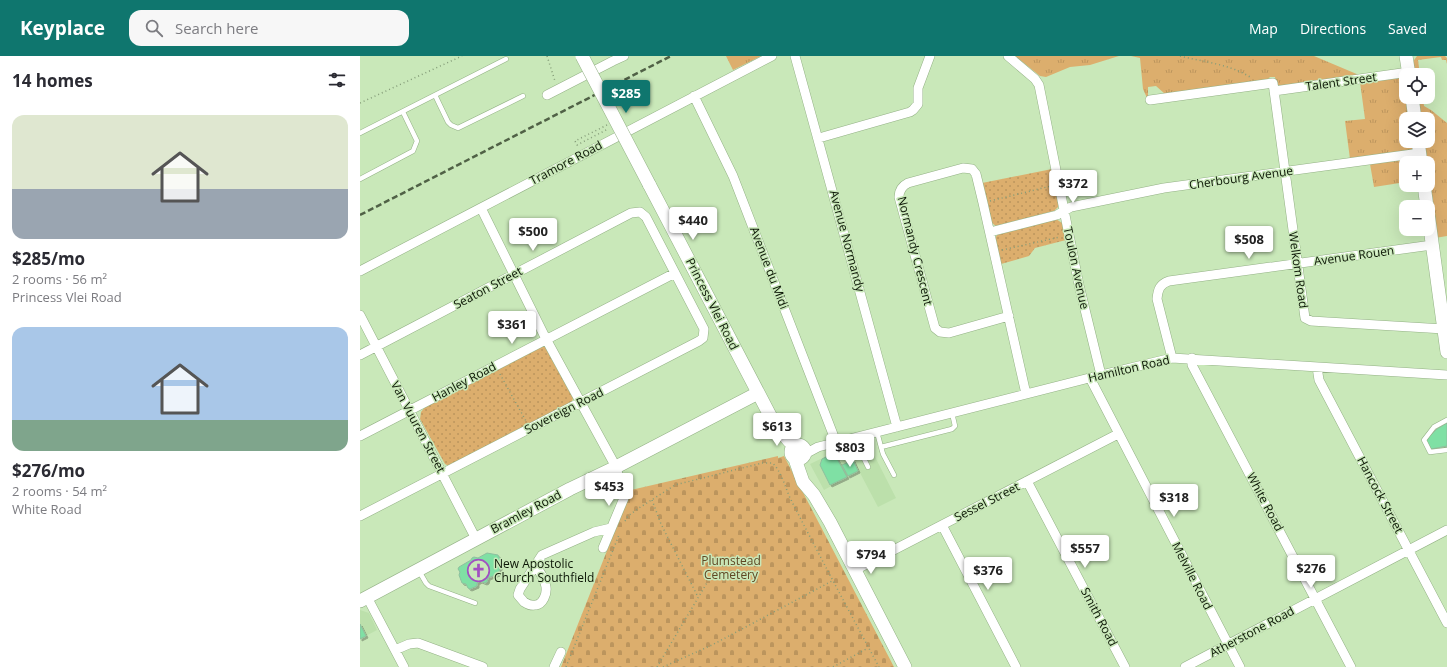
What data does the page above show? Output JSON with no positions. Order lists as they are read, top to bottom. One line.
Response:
{"streets":{"street":["Talent Street","Tramore Road","Cherbourg Avenue","Avenue Normandy","Normandy Crescent","Avenue Rouen","Avenue du Midi","Toulon Avenue","Welkom Road","Seaton Street","Princess Vlei Road","Hamilton Road","Hanley Road","Sovereign Road","Van Vuuren Street","Hancock Street","Sessel Street","White Road","Bramley Road","Melville Road","Smith Road","Atherstone Road"]},"crossings":[["Talent Street","Welkom Road"],["Tramore Road","Avenue du Midi"],["Cherbourg Avenue","Toulon Avenue"],["Cherbourg Avenue","Welkom Road"],["Avenue Normandy","Hamilton Road"],["Normandy Crescent","Hamilton Road"],["Avenue Rouen","Welkom Road"],["Avenue Rouen","Hamilton Road"],["Avenue du Midi","Hamilton Road"],["Toulon Avenue","Hamilton Road"],["Seaton Street","Hanley Road"],["Seaton Street","Sovereign Road"],["Seaton Street","Van Vuuren Street"],["Princess Vlei Road","Hamilton Road"],["Princess Vlei Road","Sessel Street"],["Princess Vlei Road","Bramley Road"],["Hamilton Road","Hancock Street"],["Hamilton Road","White Road"],["Hamilton Road","Melville Road"],["Hanley Road","Sovereign Road"],["Hanley Road","Van Vuuren Street"],["Sovereign Road","Van Vuuren Street"],["Van Vuuren Street","Bramley Road"],["Hancock Street","Atherstone Road"],["Sessel Street","Melville Road"],["Sessel Street","Smith Road"],["White Road","Atherstone Road"],["Melville Road","Atherstone Road"]],"parks":["Plumstead Cemetery"],"places":{"church":["New Apostolic Church Southfield"]},"page":{"header":"Keyplace","search":"Search here","nav":["Map","Directions","Saved"],"heading":"14 homes","map_buttons":["+","−"],"price":["$285","$372","$440","$500","$508","$361","$613","$803","$453","$318","$557","$794","$276","$376"],"list":[{"name":"$285/mo","note":"2 rooms · 56 m² · Princess Vlei Road"},{"name":"$276/mo","note":"2 rooms · 54 m² · White Road"}]}}
